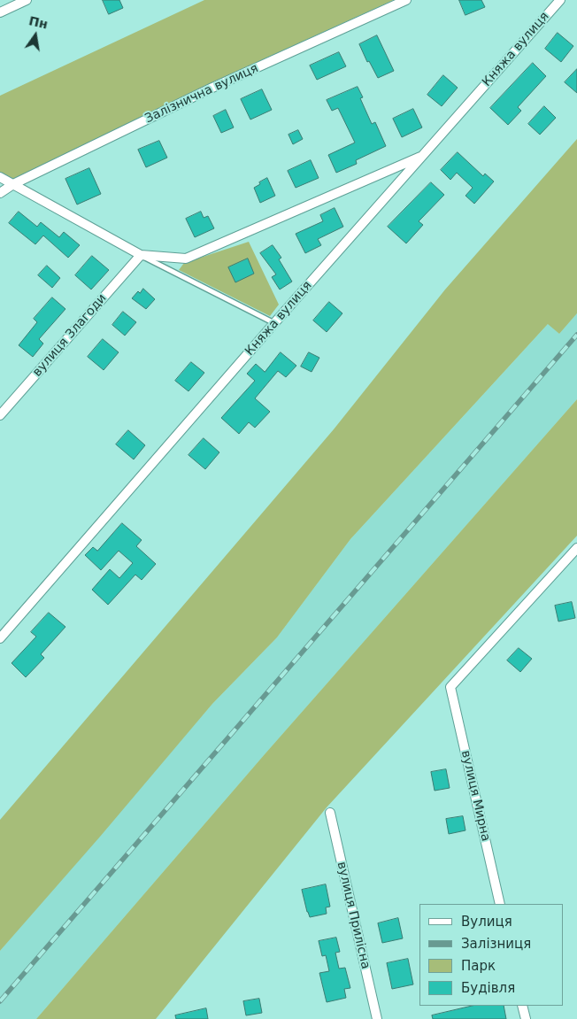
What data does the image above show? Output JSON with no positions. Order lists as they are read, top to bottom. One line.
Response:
{"streets":{"street":["Княжа вулиця","Залізнична вулиця","вулиця Злагоди","вулиця Мирна","вулиця Прилісна"]},"legend":["Вулиця","Залізниця","Парк","Будівля"],"north":"top"}
